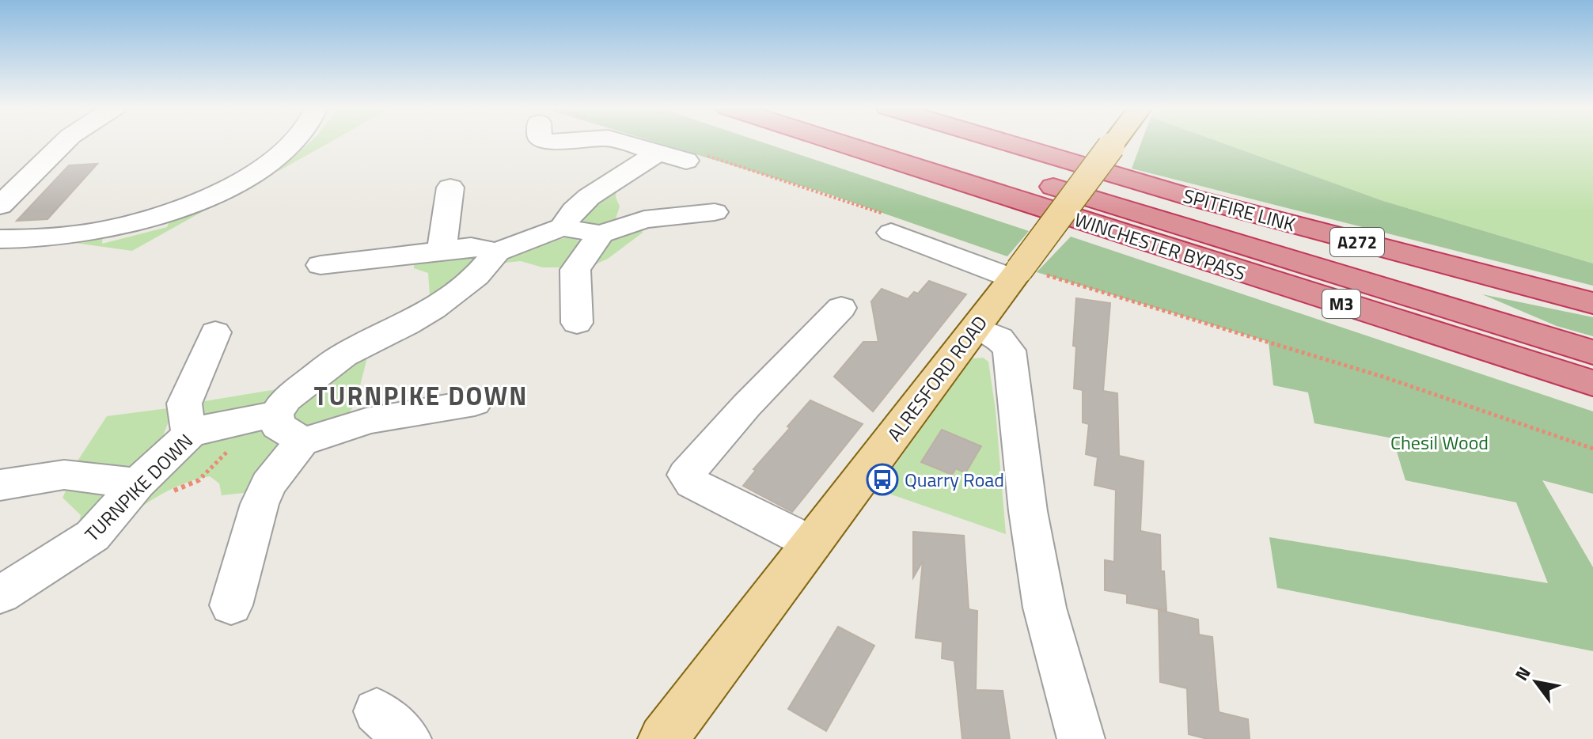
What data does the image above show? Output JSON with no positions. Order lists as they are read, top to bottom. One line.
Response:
{"streets":{"highway":["SPITFIRE LINK","A272","WINCHESTER BYPASS","M3"],"main road":["ALRESFORD ROAD"],"street":["TURNPIKE DOWN"]},"districts":["TURNPIKE DOWN"],"parks":["Chesil Wood"],"places":{"bus stop":["Quarry Road"]},"north":"top left"}
